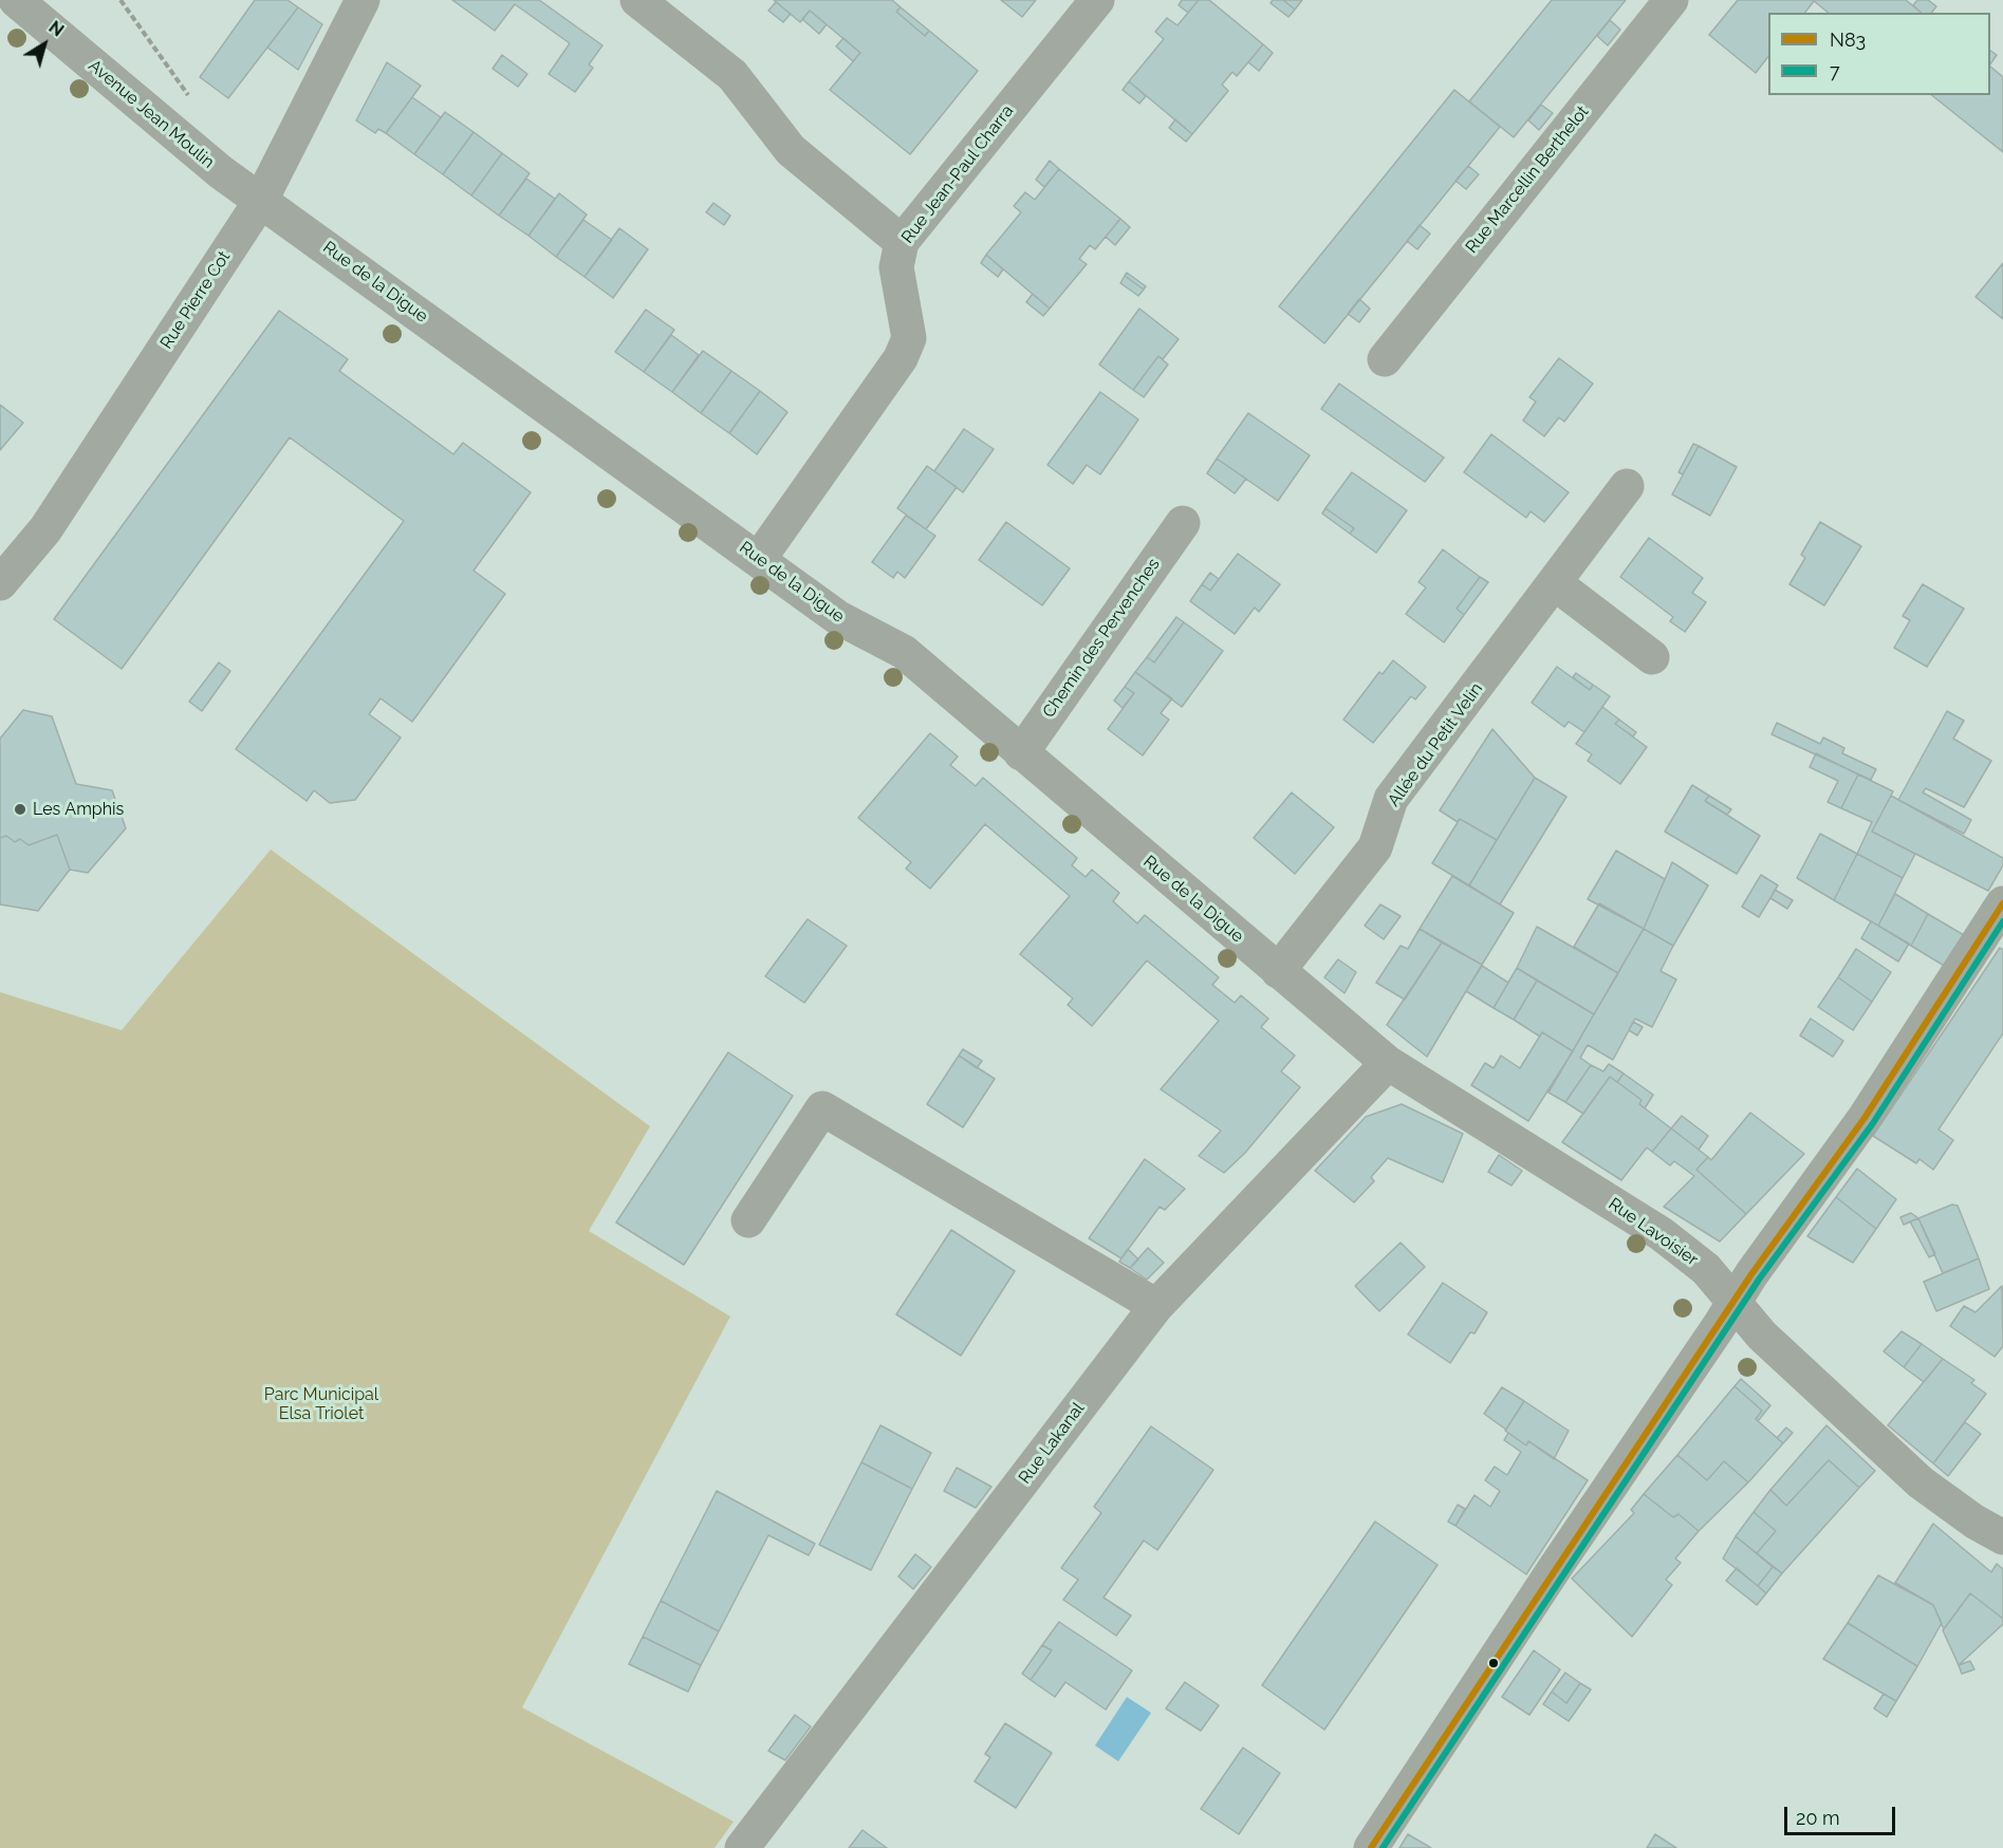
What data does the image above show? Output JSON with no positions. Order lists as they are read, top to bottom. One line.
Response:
{"streets":{"street":["Avenue Jean Moulin","Rue Jean-Paul Charra","Rue Marcellin Berthelot","Rue de la Digue","Rue Pierre Cot","Chemin des Pervenches","Allée du Petit Velin","Rue Lavoisier","Rue Lakanal"]},"crossings":[["Avenue Jean Moulin","Rue de la Digue"],["Avenue Jean Moulin","Rue Pierre Cot"],["Rue Jean-Paul Charra","Rue de la Digue"],["Rue de la Digue","Rue Pierre Cot"],["Rue de la Digue","Chemin des Pervenches"],["Rue de la Digue","Allée du Petit Velin"],["Rue de la Digue","Rue Lavoisier"],["Rue de la Digue","Rue Lakanal"],["Rue Lavoisier","Rue Lakanal"]],"parks":["Parc Municipal Elsa Triolet"],"places":["Les Amphis"],"lines":["transit line N83","transit line 7"],"legend":["N83","7"],"scale_bar":"20 m","north":"top right"}
